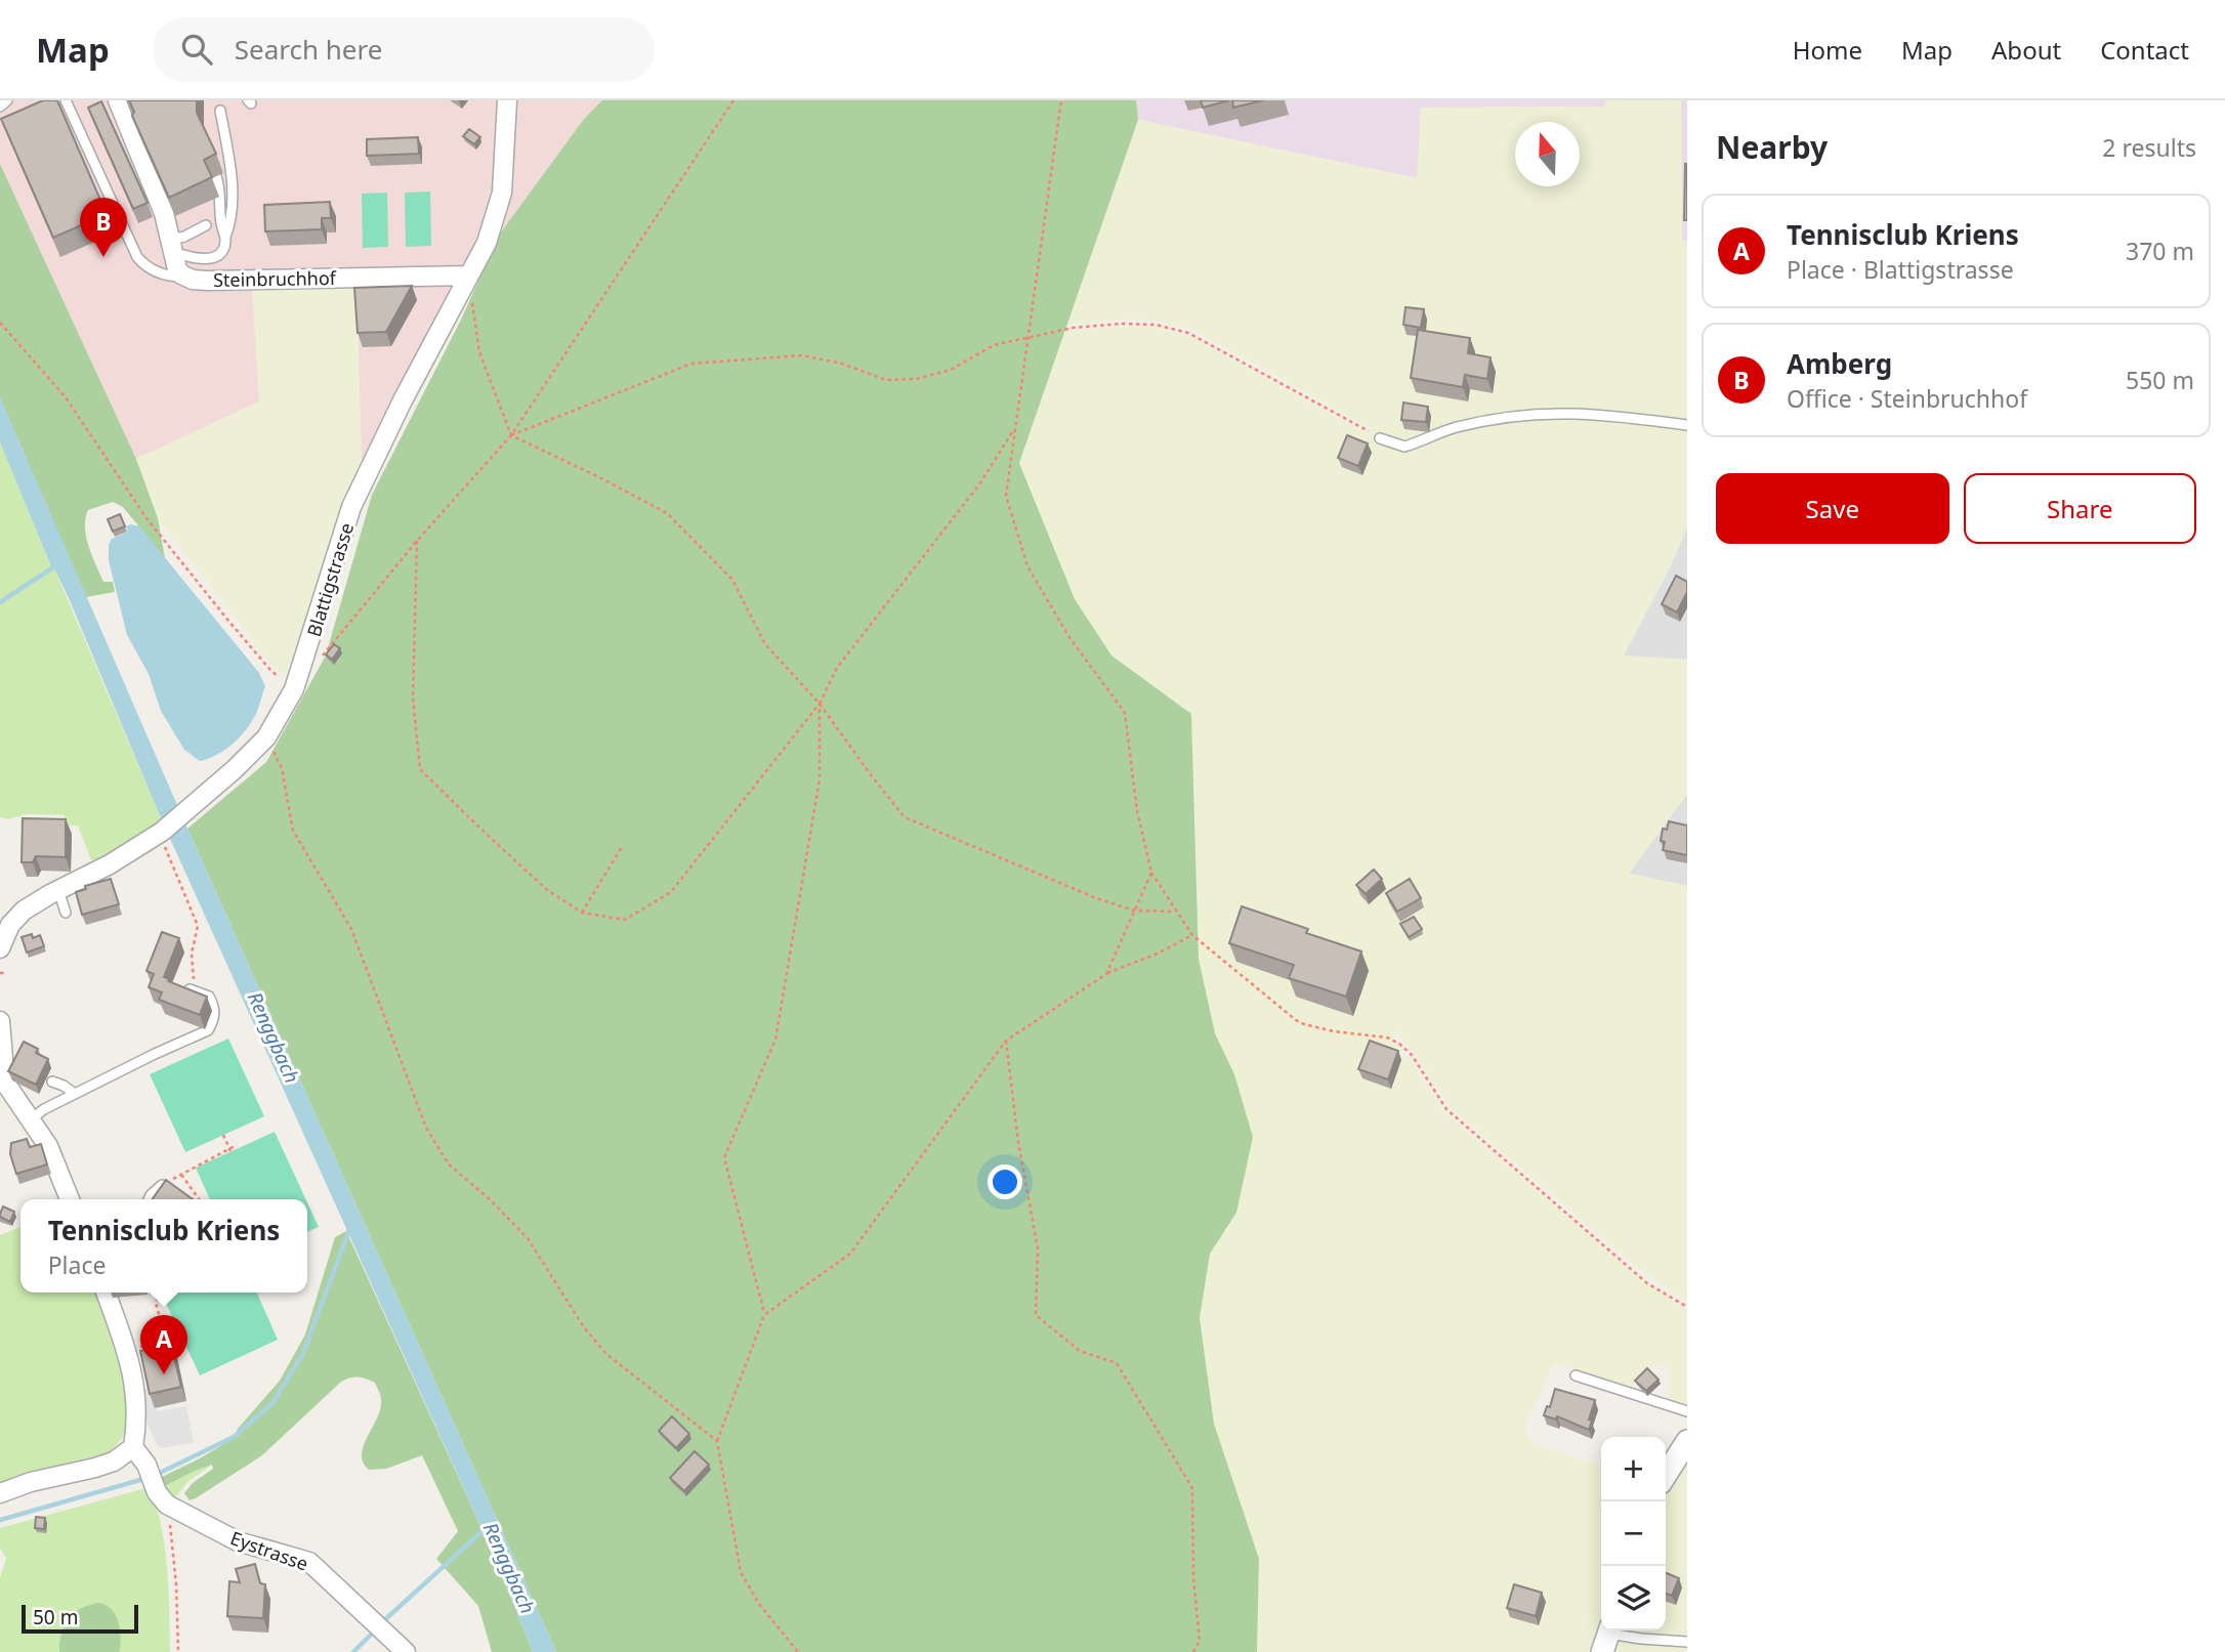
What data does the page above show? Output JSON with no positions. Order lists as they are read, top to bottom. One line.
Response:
{"streets":{"street":["Steinbruchhof","Blattigstrasse","Eystrasse"]},"crossings":[["Steinbruchhof","Blattigstrasse"]],"water":["Renggbach"],"scale_bar":"50 m","north":"top","page":{"header":"Map","search":"Search here","nav":["Home","Map","About","Contact"],"heading":["Nearby","2 results"],"list":[{"mark":"A","name":"Tennisclub Kriens","note":"Place · Blattigstrasse","value":"370 m"},{"mark":"B","name":"Amberg","note":"Office · Steinbruchhof","value":"550 m"}],"pins":["B","A"],"buttons":["Save","Share"],"popup":["Tennisclub Kriens","Place"],"map_buttons":["+","−"],"scale":"50 m"}}
